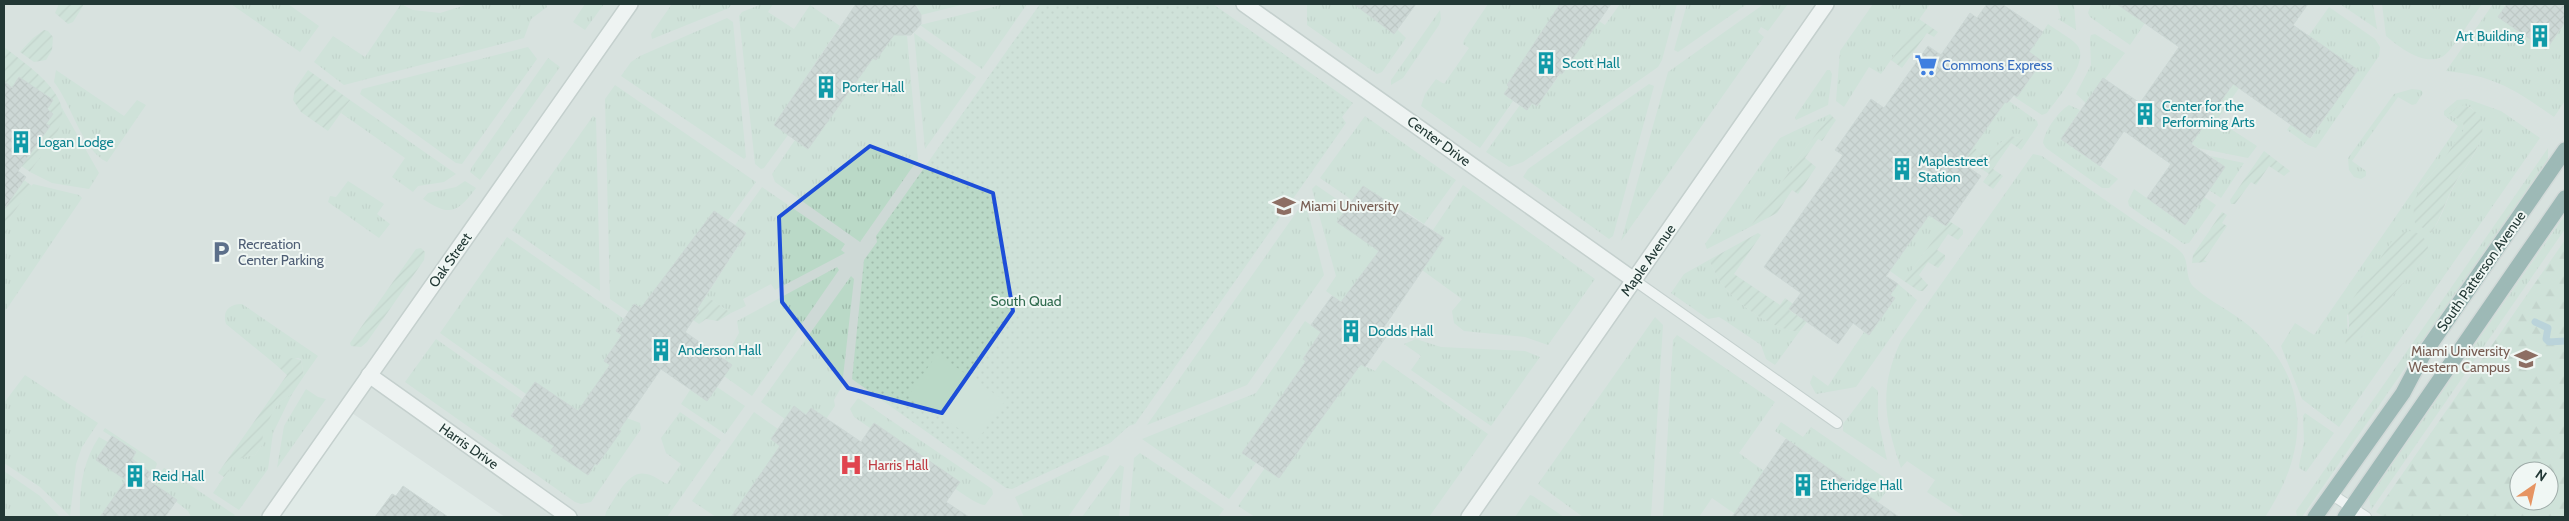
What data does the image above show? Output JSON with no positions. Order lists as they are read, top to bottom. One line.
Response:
{"streets":{"highway":["South Patterson Avenue"],"street":["Center Drive","Oak Street","Maple Avenue","Harris Drive"]},"crossings":[["Center Drive","Maple Avenue"],["Oak Street","Harris Drive"]],"parks":["South Quad"],"places":{"building":["Art Building","Scott Hall","Porter Hall","Center for the Performing Arts","Logan Lodge","Maplestreet Station","Dodds Hall","Anderson Hall","Reid Hall","Etheridge Hall"],"supermarket":["Commons Express"],"school or university":["Miami University","Miami University Western Campus"],"parking":["Recreation Center Parking"],"hospital":["Harris Hall"]},"north":"top right"}
